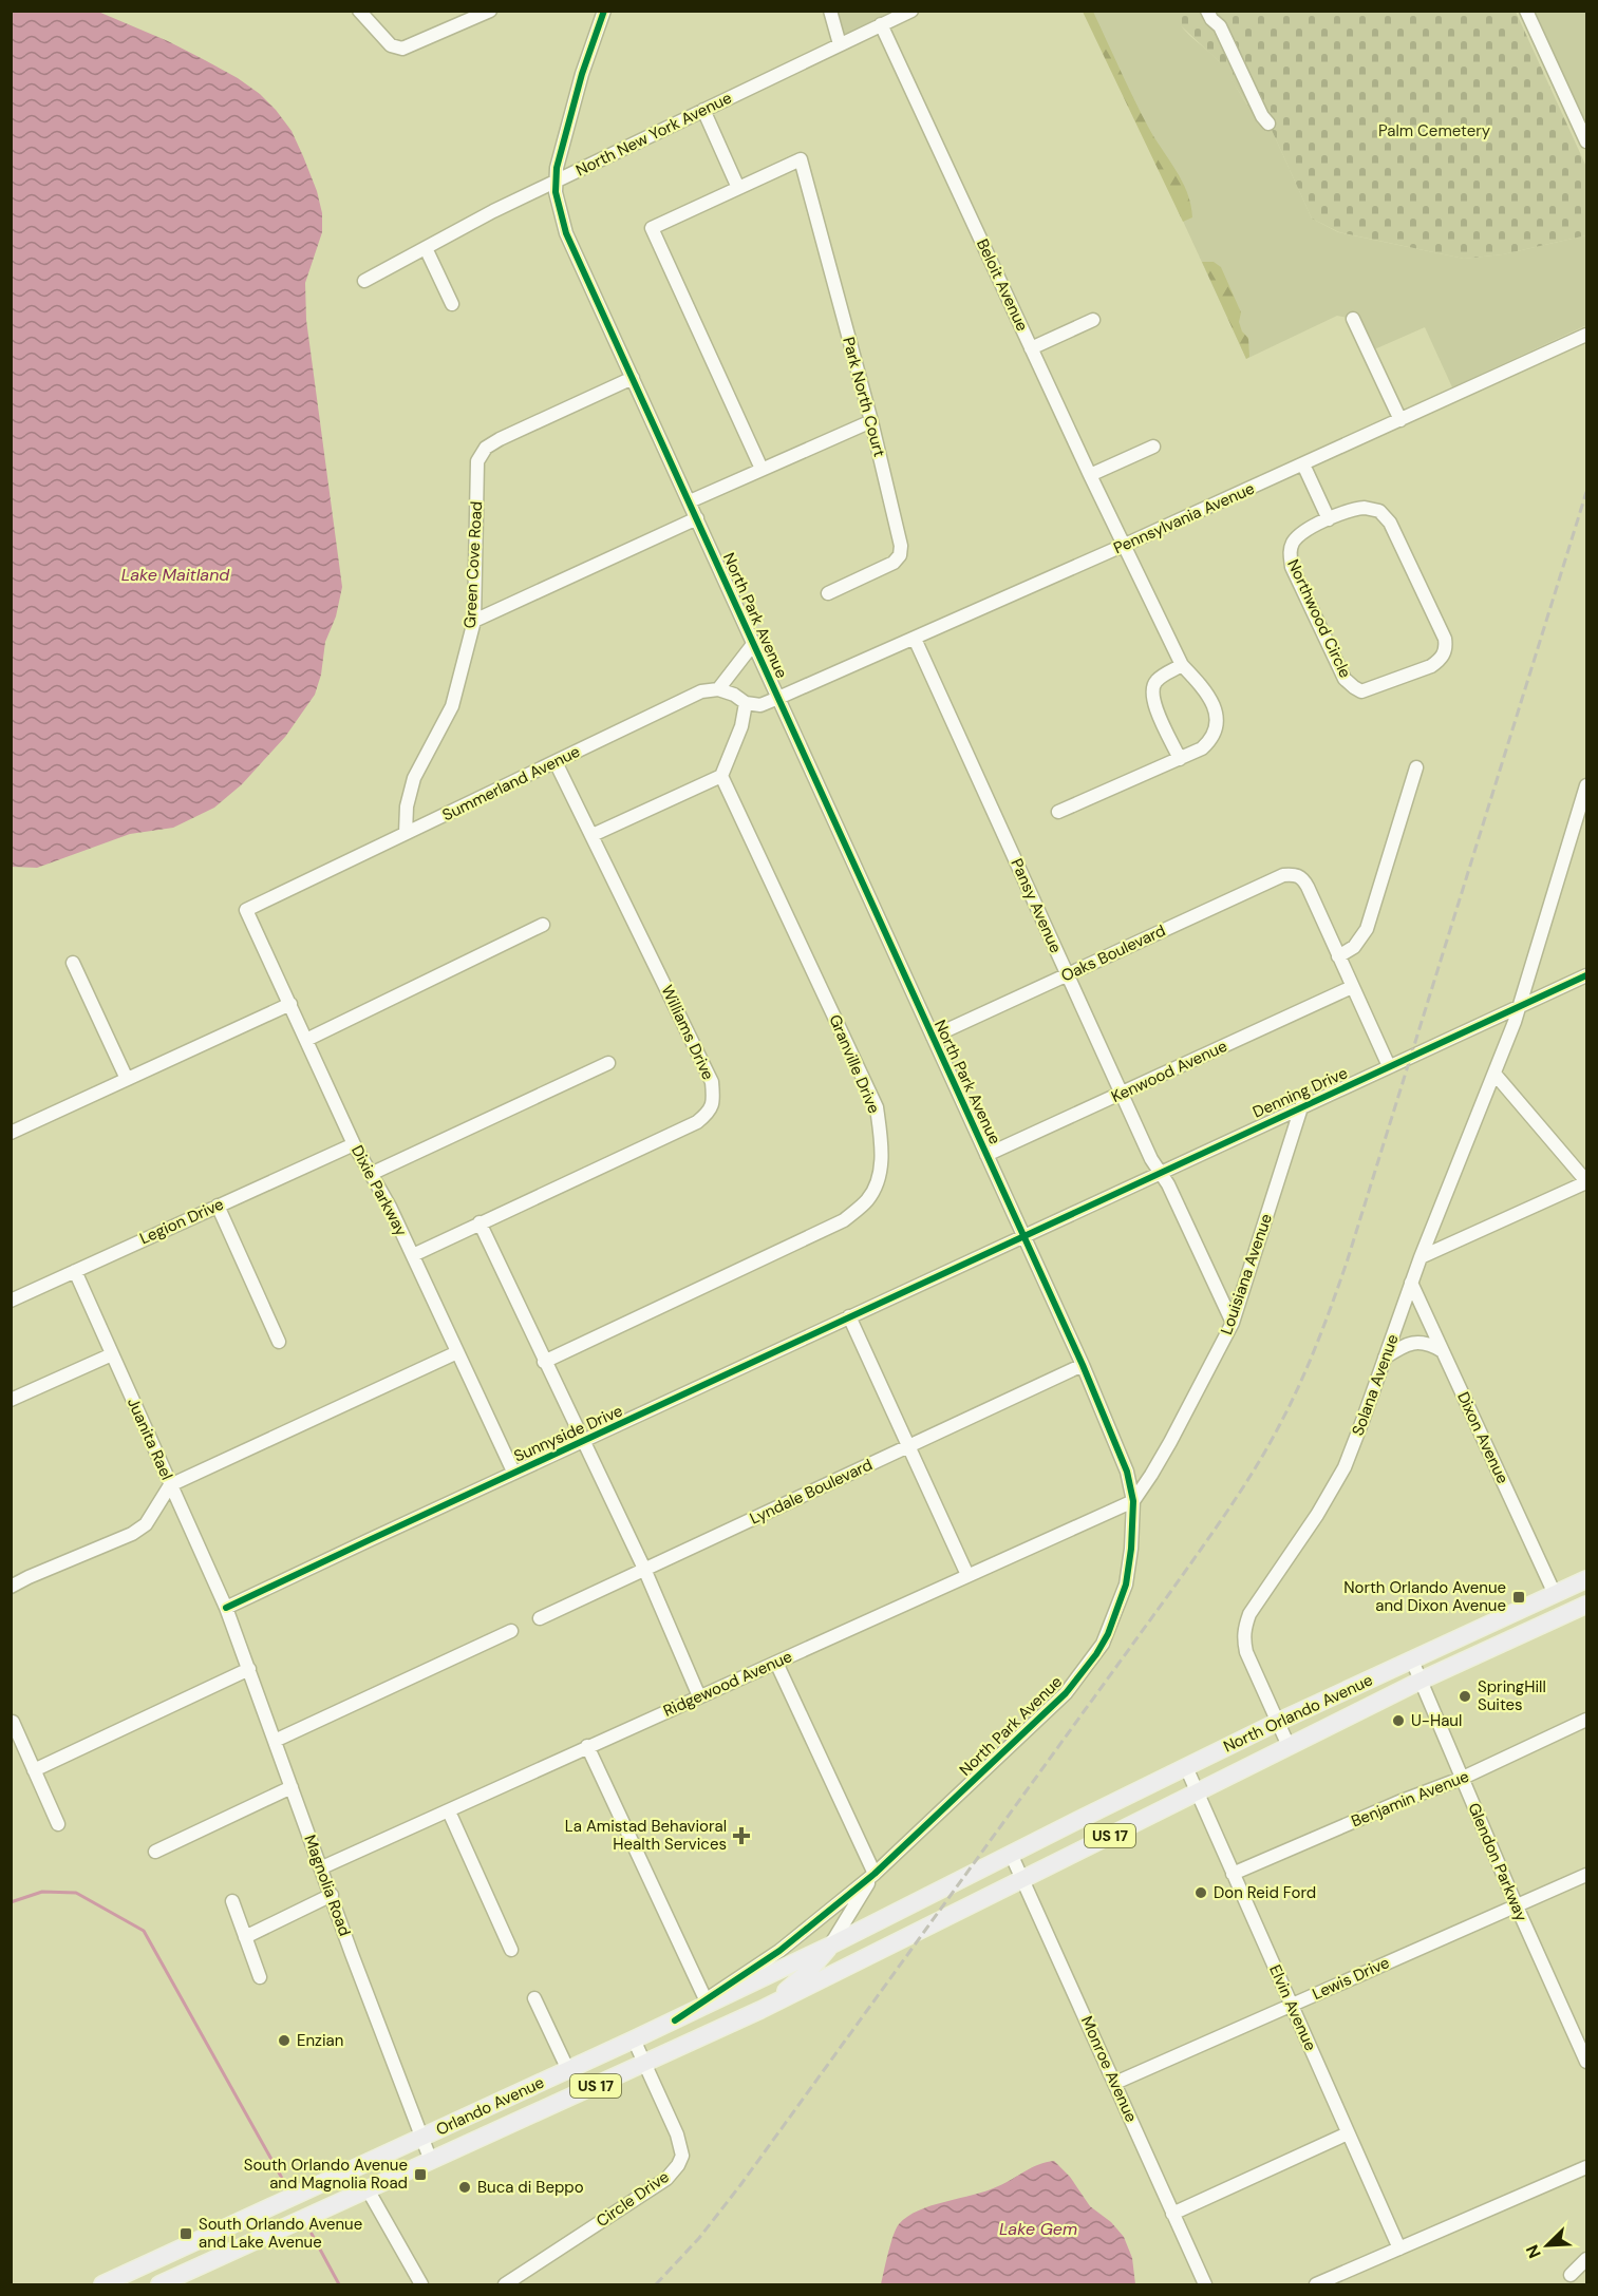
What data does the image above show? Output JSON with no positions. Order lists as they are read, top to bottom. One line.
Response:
{"streets":{"main road":["North Orlando Avenue","US 17","Orlando Avenue"],"street":["North New York Avenue","Beloit Avenue","Park North Court","Pennsylvania Avenue","Green Cove Road","North Park Avenue","Northwood Circle","Summerland Avenue","Pansy Avenue","Oaks Boulevard","Williams Drive","Granville Drive","Kenwood Avenue","Denning Drive","Dixie Parkway","Legion Drive","Louisiana Avenue","Solana Avenue","Sunnyside Drive","Dixon Avenue","Juanita Rael","Lyndale Boulevard","Ridgewood Avenue","Benjamin Avenue","Glendon Parkway","Magnolia Road","Lewis Drive","Elvin Avenue","Monroe Avenue","Circle Drive"]},"crossings":[["North New York Avenue","Beloit Avenue"],["North New York Avenue","North Park Avenue"],["Beloit Avenue","Pennsylvania Avenue"],["Pennsylvania Avenue","North Park Avenue"],["Pennsylvania Avenue","Pansy Avenue"],["Green Cove Road","North Park Avenue"],["Green Cove Road","Summerland Avenue"],["North Park Avenue","Oaks Boulevard"],["North Park Avenue","Kenwood Avenue"],["North Park Avenue","Denning Drive"],["North Park Avenue","Louisiana Avenue"],["North Park Avenue","Sunnyside Drive"],["North Park Avenue","Lyndale Boulevard"],["North Park Avenue","Ridgewood Avenue"],["North Park Avenue","Orlando Avenue"],["Summerland Avenue","Williams Drive"],["Summerland Avenue","Dixie Parkway"],["Pansy Avenue","Oaks Boulevard"],["Pansy Avenue","Kenwood Avenue"],["Pansy Avenue","Denning Drive"],["Pansy Avenue","Louisiana Avenue"],["Williams Drive","Dixie Parkway"],["Denning Drive","Louisiana Avenue"],["Denning Drive","Solana Avenue"],["Denning Drive","Sunnyside Drive"],["Dixie Parkway","Legion Drive"],["Dixie Parkway","Sunnyside Drive"],["Legion Drive","Juanita Rael"],["Louisiana Avenue","Ridgewood Avenue"],["Solana Avenue","Dixon Avenue"],["Solana Avenue","North Orlando Avenue"],["Sunnyside Drive","Juanita Rael"],["Sunnyside Drive","Magnolia Road"],["Dixon Avenue","North Orlando Avenue"],["Juanita Rael","Magnolia Road"],["Ridgewood Avenue","Magnolia Road"],["North Orlando Avenue","Glendon Parkway"],["North Orlando Avenue","Elvin Avenue"],["North Orlando Avenue","Monroe Avenue"],["North Orlando Avenue","Orlando Avenue"],["Benjamin Avenue","Glendon Parkway"],["Benjamin Avenue","Elvin Avenue"],["Glendon Parkway","Lewis Drive"],["Magnolia Road","Orlando Avenue"],["Lewis Drive","Elvin Avenue"],["Lewis Drive","Monroe Avenue"],["Monroe Avenue","Orlando Avenue"],["Orlando Avenue","Circle Drive"]],"water":["Lake Maitland","Lake Gem"],"parks":["Palm Cemetery"],"places":{"transit":["North Orlando Avenue and Dixon Avenue","South Orlando Avenue and Magnolia Road","South Orlando Avenue and Lake Avenue"],"other":["SpringHill Suites","U-Haul","Don Reid Ford","Enzian","Buca di Beppo"],"health":["La Amistad Behavioral Health Services"]},"north":"bottom left"}
